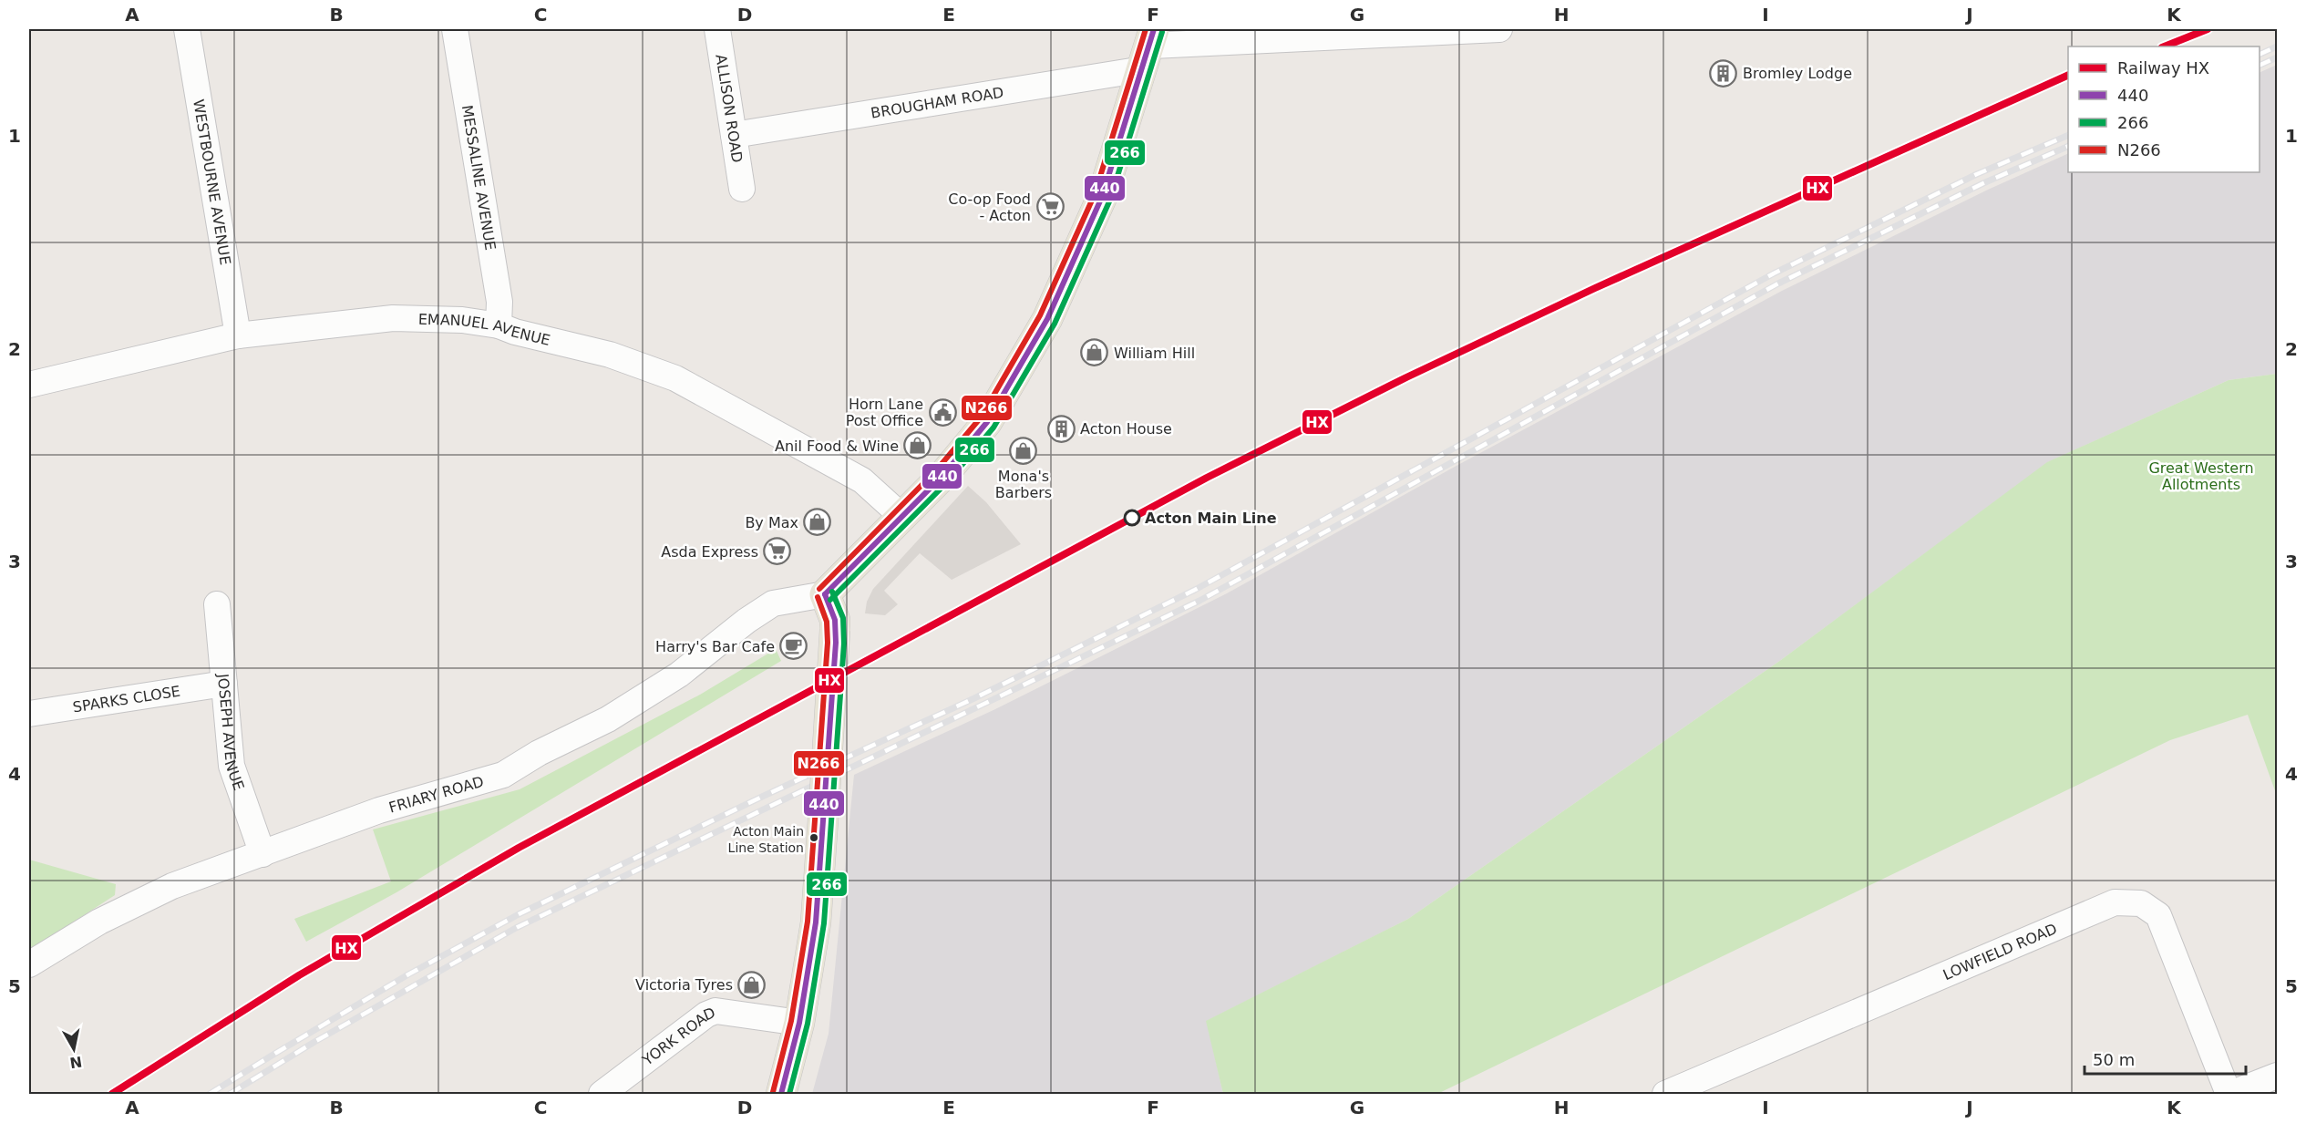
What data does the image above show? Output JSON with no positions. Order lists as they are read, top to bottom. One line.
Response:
{"streets":{"street":["BROUGHAM ROAD","ALLISON ROAD","MESSALINE AVENUE","WESTBOURNE AVENUE","EMANUEL AVENUE","SPARKS CLOSE","JOSEPH AVENUE","FRIARY ROAD","LOWFIELD ROAD","YORK ROAD"]},"crossings":[["BROUGHAM ROAD","ALLISON ROAD"],["MESSALINE AVENUE","EMANUEL AVENUE"],["WESTBOURNE AVENUE","EMANUEL AVENUE"],["SPARKS CLOSE","JOSEPH AVENUE"],["JOSEPH AVENUE","FRIARY ROAD"]],"parks":["Great Western Allotments"],"places":{"building":["Bromley Lodge","Acton House"],"supermarket":["Co-op Food - Acton","Asda Express"],"shop":["William Hill","Anil Food & Wine","Mona's Barbers","By Max","Victoria Tyres"],"public building":["Horn Lane Post Office"],"other":["Acton Main Line","Acton Main Line Station"],"cafe":["Harry's Bar Cafe"]},"lines":["rail line HX","transit line 440","transit line N266","transit line 266"],"legend":["Railway HX","440","266","N266"],"scale_bar":"50 m","north":"bottom","grid":{"columns":["A","B","C","D","E","F","G","H","I","J","K"],"rows":["1","2","3","4","5"]}}
